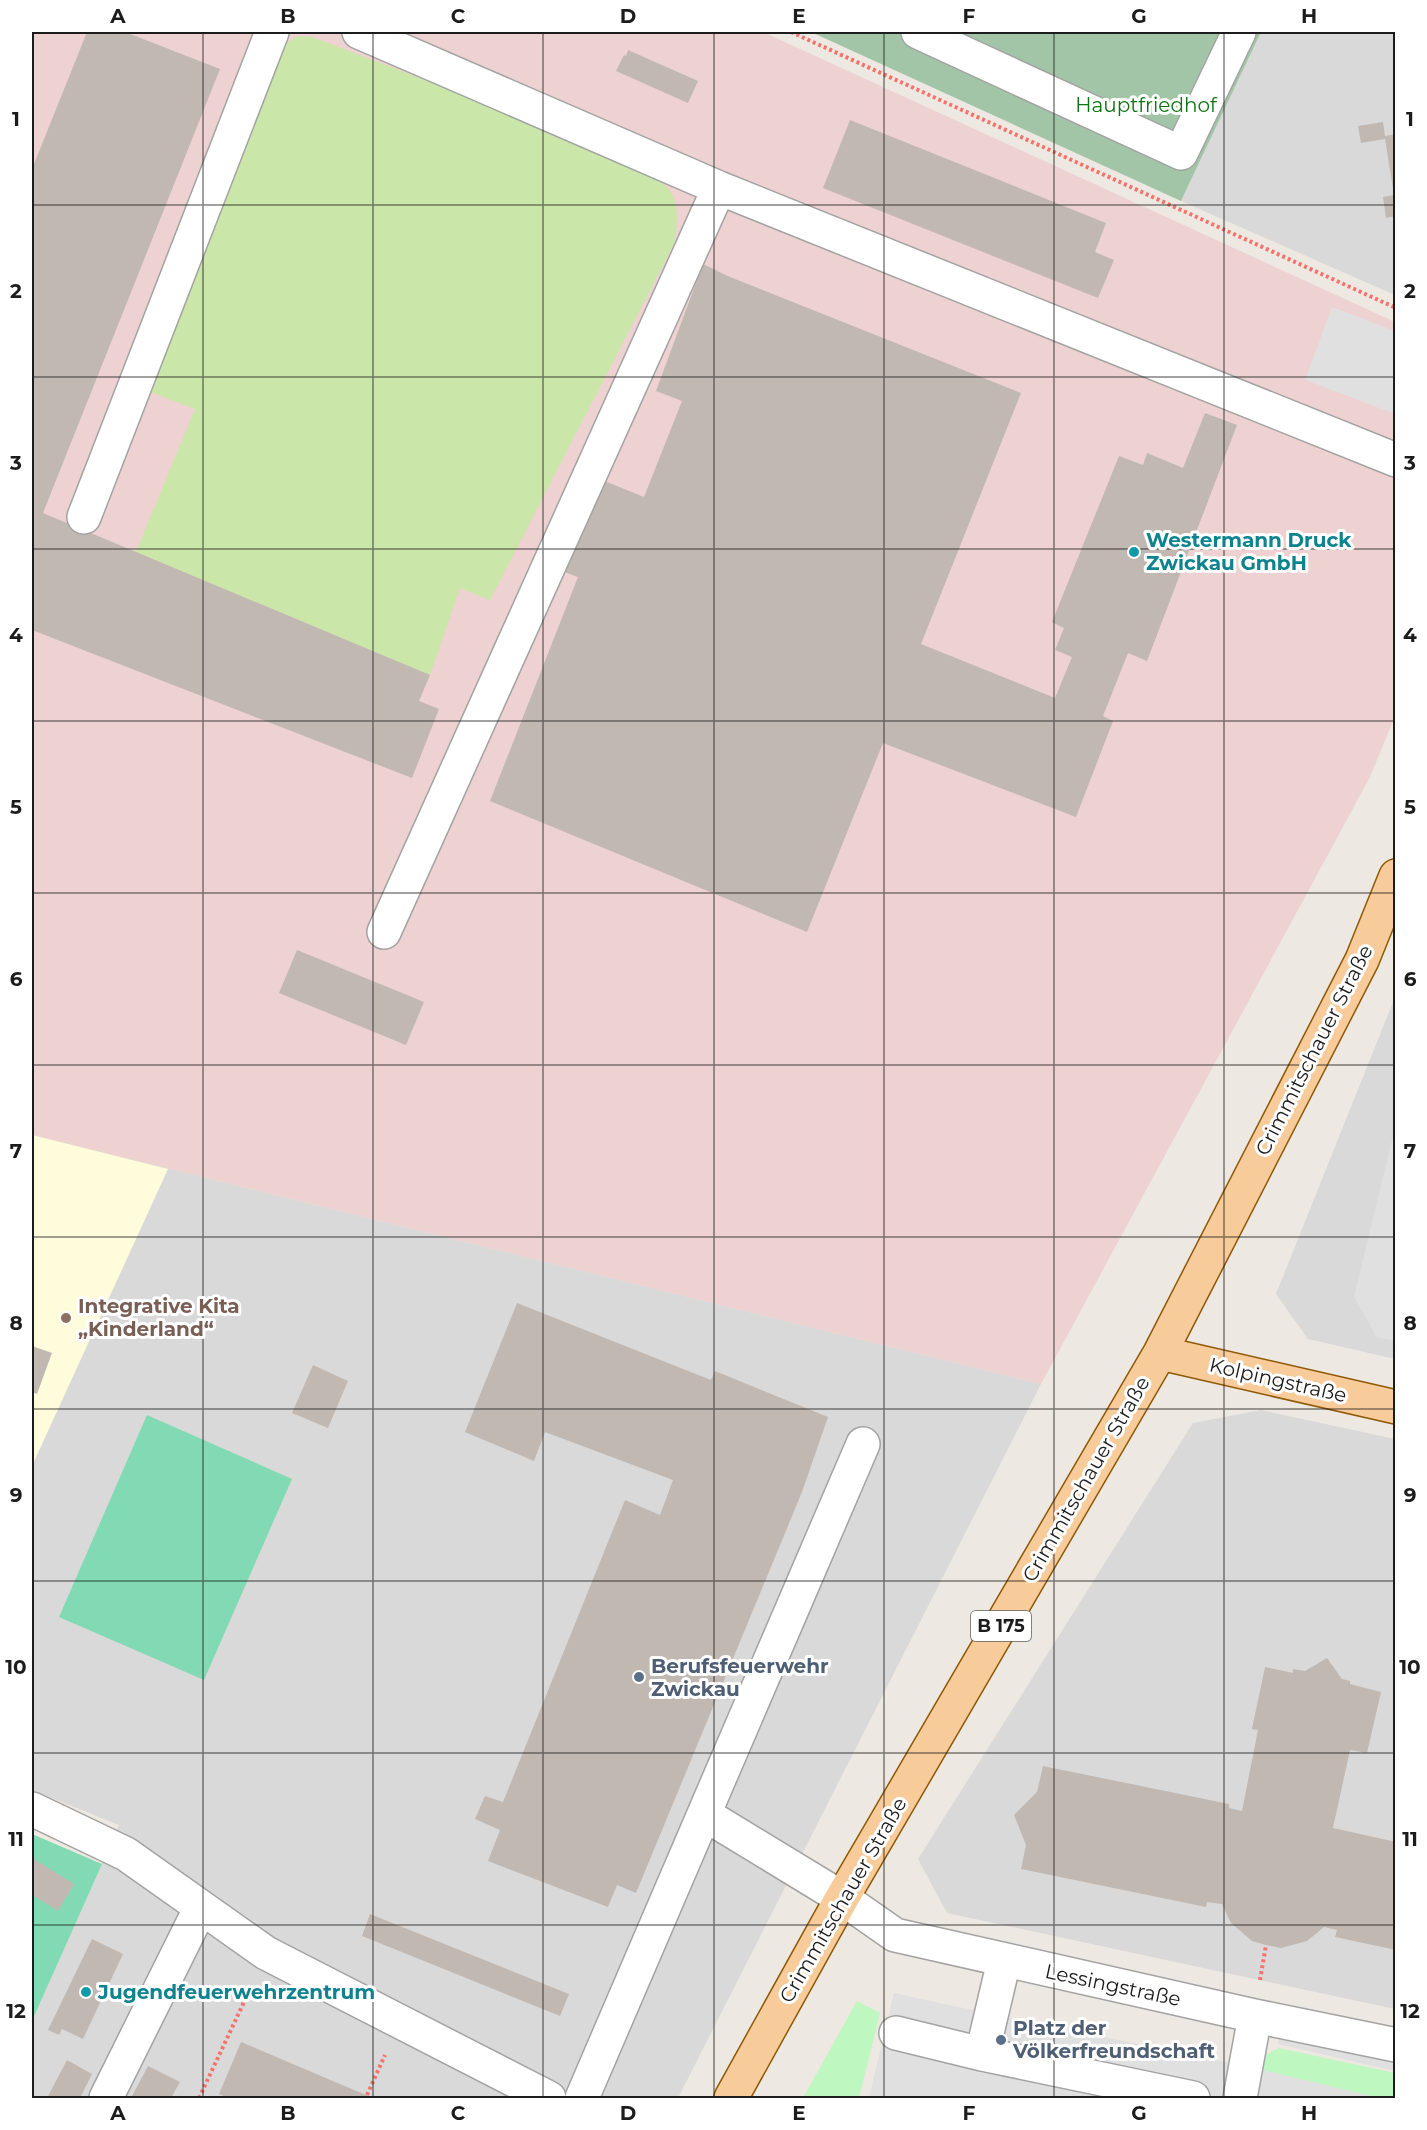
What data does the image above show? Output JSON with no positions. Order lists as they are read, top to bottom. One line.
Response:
{"streets":{"main road":["Crimmitschauer Straße","Kolpingstraße","B 175"],"street":["Lessingstraße"]},"crossings":[["Crimmitschauer Straße","Kolpingstraße"],["Crimmitschauer Straße","Lessingstraße"]],"parks":["Hauptfriedhof"],"places":["Westermann Druck Zwickau GmbH","Integrative Kita „Kinderland“","Berufsfeuerwehr Zwickau","Jugendfeuerwehrzentrum","Platz der Völkerfreundschaft"],"grid":{"columns":["A","B","C","D","E","F","G","H"],"rows":["1","2","3","4","5","6","7","8","9","10","11","12"]}}
